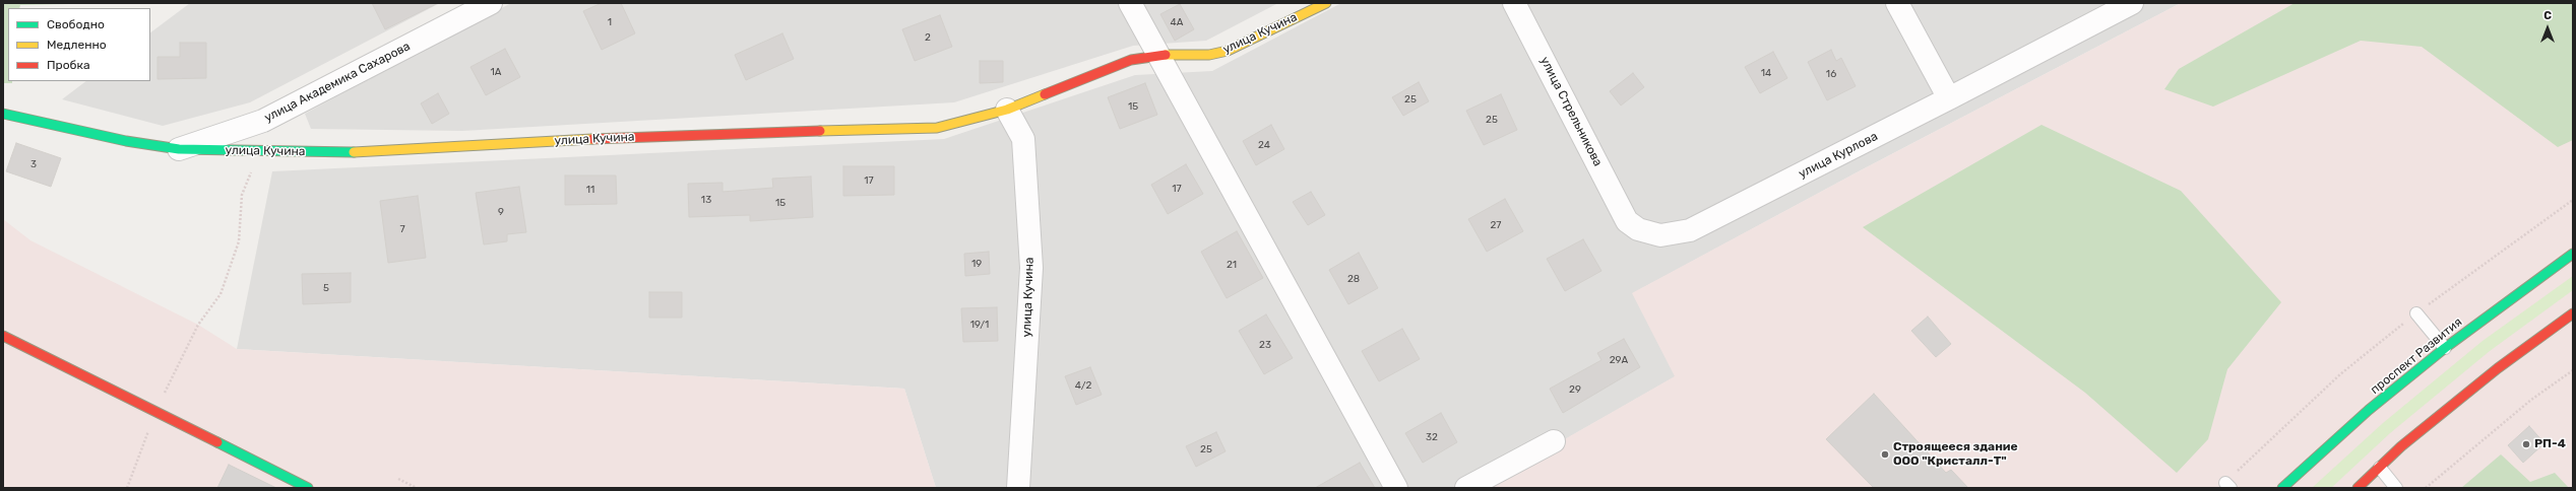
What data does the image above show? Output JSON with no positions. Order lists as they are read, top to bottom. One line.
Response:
{"streets":{"street":["улица Кучина","улица Академика Сахарова","улица Стрельникова","улица Курлова","проспект Развития"]},"crossings":[["улица Кучина","улица Академика Сахарова"],["улица Стрельникова","улица Курлова"]],"places":["РП-4","Строящееся здание ООО \"Кристалл-Т\""],"house_numbers":["1","4А","2","1А","14","16","25","15","25","24","3","17","17","11","13","15","9","27","7","19","21","28","5","19/1","23","29А","4/2","29","32","25"],"legend":["Свободно","Медленно","Пробка"],"north":"top"}
